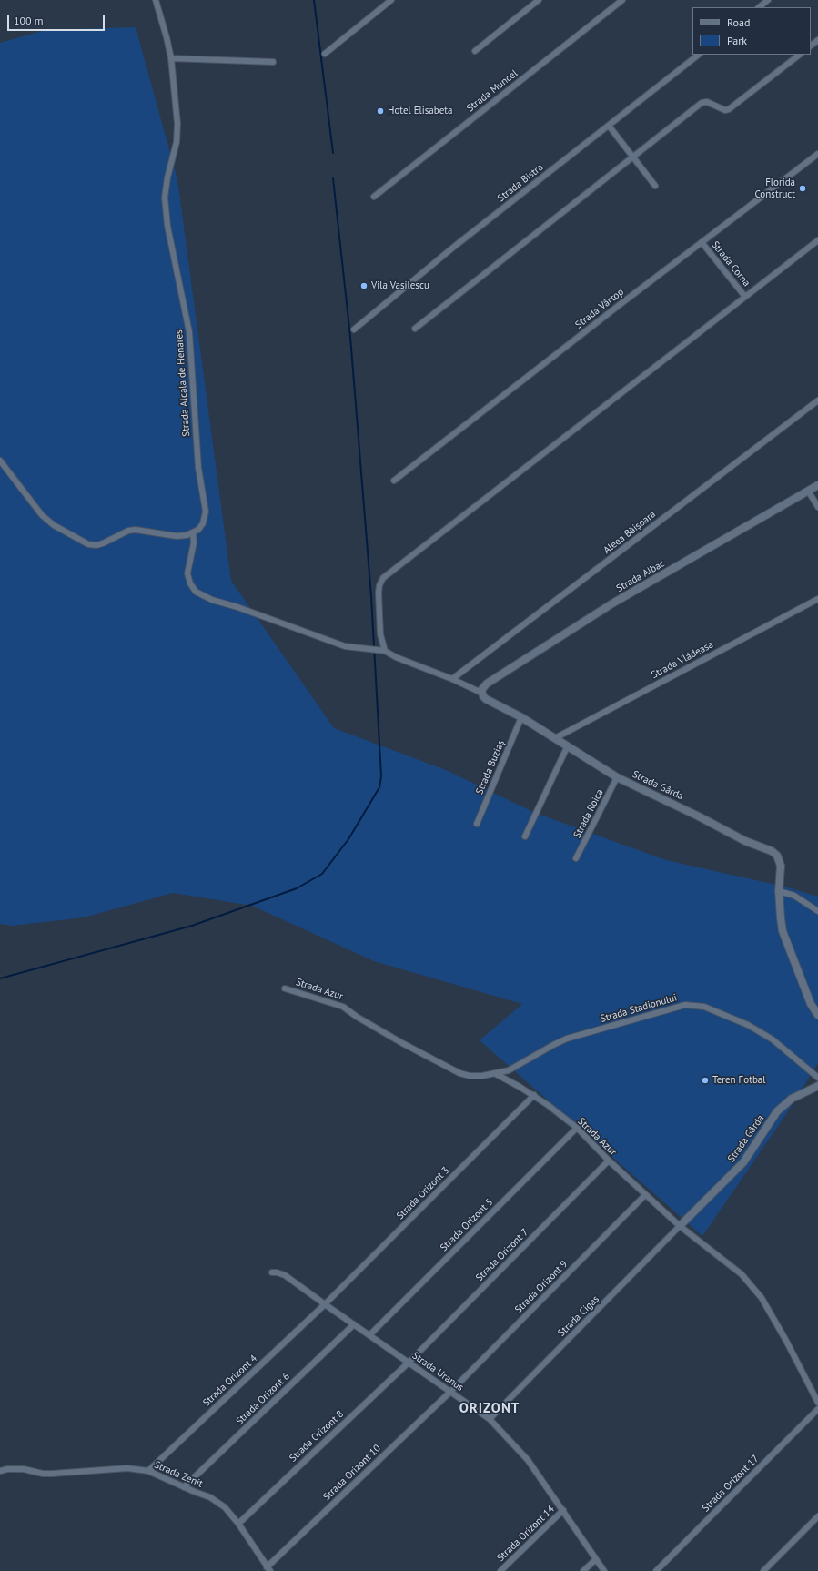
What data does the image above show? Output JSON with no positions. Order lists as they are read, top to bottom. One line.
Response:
{"streets":{"street":["Strada Muncel","Strada Bistra","Strada Corna","Strada Vârtop","Strada Alcala de Henares","Aleea Băișoara","Strada Albac","Strada Vlădeasa","Strada Buziaș","Strada Gârda","Strada Roica","Strada Azur","Strada Stadionului","Strada Orizont 3","Strada Orizont 5","Strada Orizont 7","Strada Orizont 9","Strada Cigaș","Strada Uranus","Strada Orizont 4","Strada Orizont 6","Strada Orizont 8","Strada Orizont 10","Strada Zenit","Strada Orizont 17","Strada Orizont 14"]},"crossings":[["Strada Corna","Strada Vârtop"],["Strada Alcala de Henares","Strada Gârda"],["Aleea Băișoara","Strada Gârda"],["Strada Albac","Strada Gârda"],["Strada Vlădeasa","Strada Gârda"],["Strada Buziaș","Strada Gârda"],["Strada Gârda","Strada Roica"],["Strada Gârda","Strada Azur"],["Strada Gârda","Strada Cigaș"],["Strada Azur","Strada Stadionului"],["Strada Azur","Strada Orizont 3"],["Strada Azur","Strada Orizont 5"],["Strada Azur","Strada Orizont 7"],["Strada Azur","Strada Orizont 9"],["Strada Azur","Strada Cigaș"],["Strada Orizont 3","Strada Uranus"],["Strada Orizont 3","Strada Orizont 4"],["Strada Orizont 5","Strada Uranus"],["Strada Orizont 7","Strada Uranus"],["Strada Orizont 7","Strada Orizont 8"],["Strada Orizont 9","Strada Uranus"],["Strada Orizont 9","Strada Orizont 10"],["Strada Cigaș","Strada Uranus"],["Strada Uranus","Strada Orizont 4"],["Strada Uranus","Strada Orizont 6"],["Strada Uranus","Strada Orizont 8"],["Strada Uranus","Strada Orizont 10"],["Strada Uranus","Strada Orizont 14"],["Strada Orizont 4","Strada Zenit"],["Strada Orizont 6","Strada Zenit"],["Strada Orizont 8","Strada Zenit"],["Strada Orizont 10","Strada Zenit"]],"districts":["ORIZONT"],"places":["Hotel Elisabeta","Florida Construct","Vila Vasilescu","Teren Fotbal"],"legend":["Road","Park"],"scale_bar":"100 m"}
